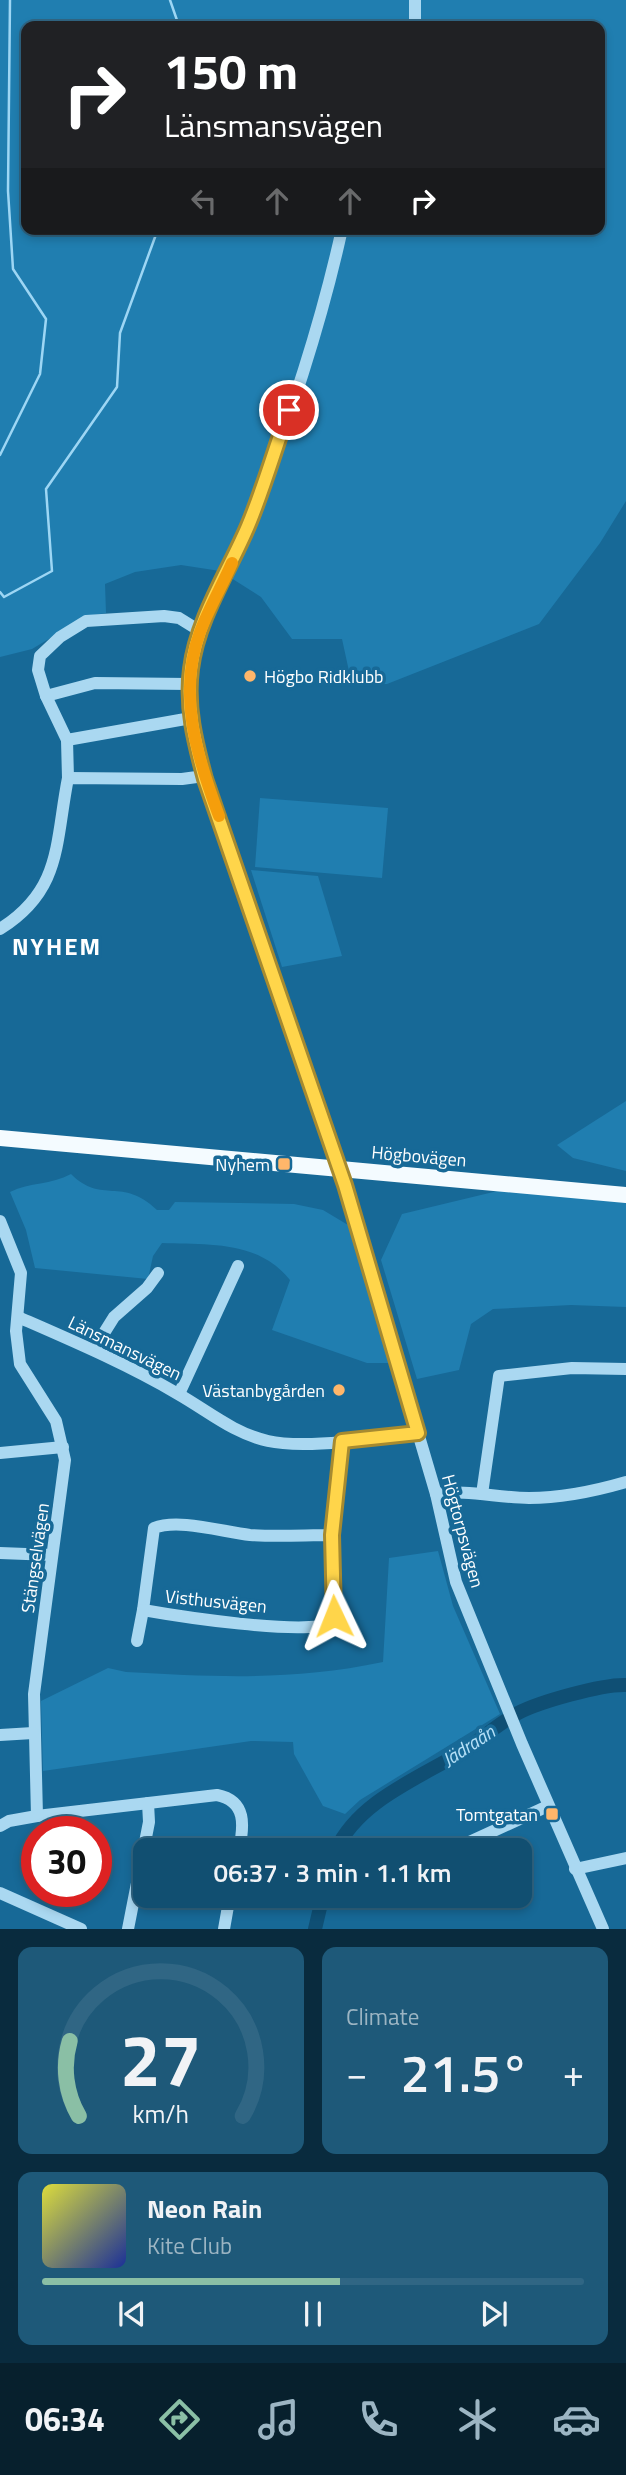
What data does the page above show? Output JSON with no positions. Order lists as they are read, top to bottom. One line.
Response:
{"streets":{"main road":["Högbovägen"],"street":["Länsmansvägen","Högtorpsvägen","Stängselvägen","Visthusvägen"]},"crossings":[["Högbovägen","Högtorpsvägen"],["Länsmansvägen","Högtorpsvägen"],["Länsmansvägen","Stängselvägen"],["Länsmansvägen","Visthusvägen"]],"districts":["NYHEM"],"water":["Jädraån"],"places":{"other":["Högbo Ridklubb","Västanbygården"],"transit":["Nyhem","Tomtgatan"]},"page":{"turn":["150 m","Länsmansvägen"],"limit":"30","trip":"06:37 · 3 min · 1.1 km","tile":"Climate","heat":["−","21.5°","+"],"song":["Neon Rain","Kite Club"],"tabs":"06:34","gauge":["27","km/h"]}}
